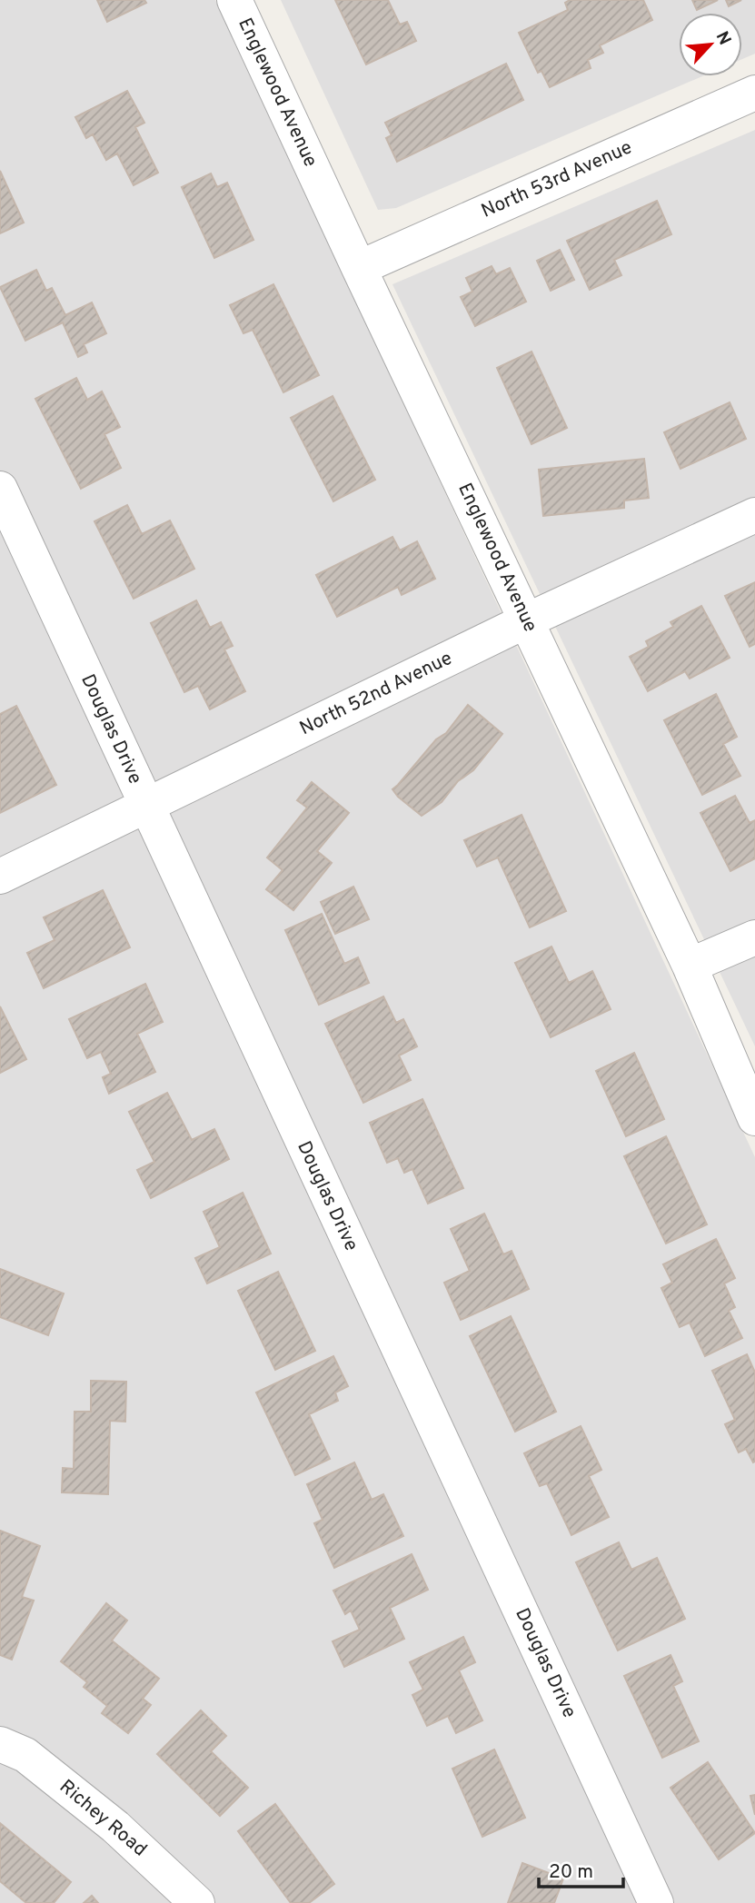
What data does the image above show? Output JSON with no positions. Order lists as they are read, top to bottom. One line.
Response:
{"streets":{"street":["Englewood Avenue","North 53rd Avenue","North 52nd Avenue","Douglas Drive","Richey Road"]},"crossings":[["Englewood Avenue","North 53rd Avenue"],["Englewood Avenue","North 52nd Avenue"],["North 52nd Avenue","Douglas Drive"]],"scale_bar":"20 m","north":"top right"}
